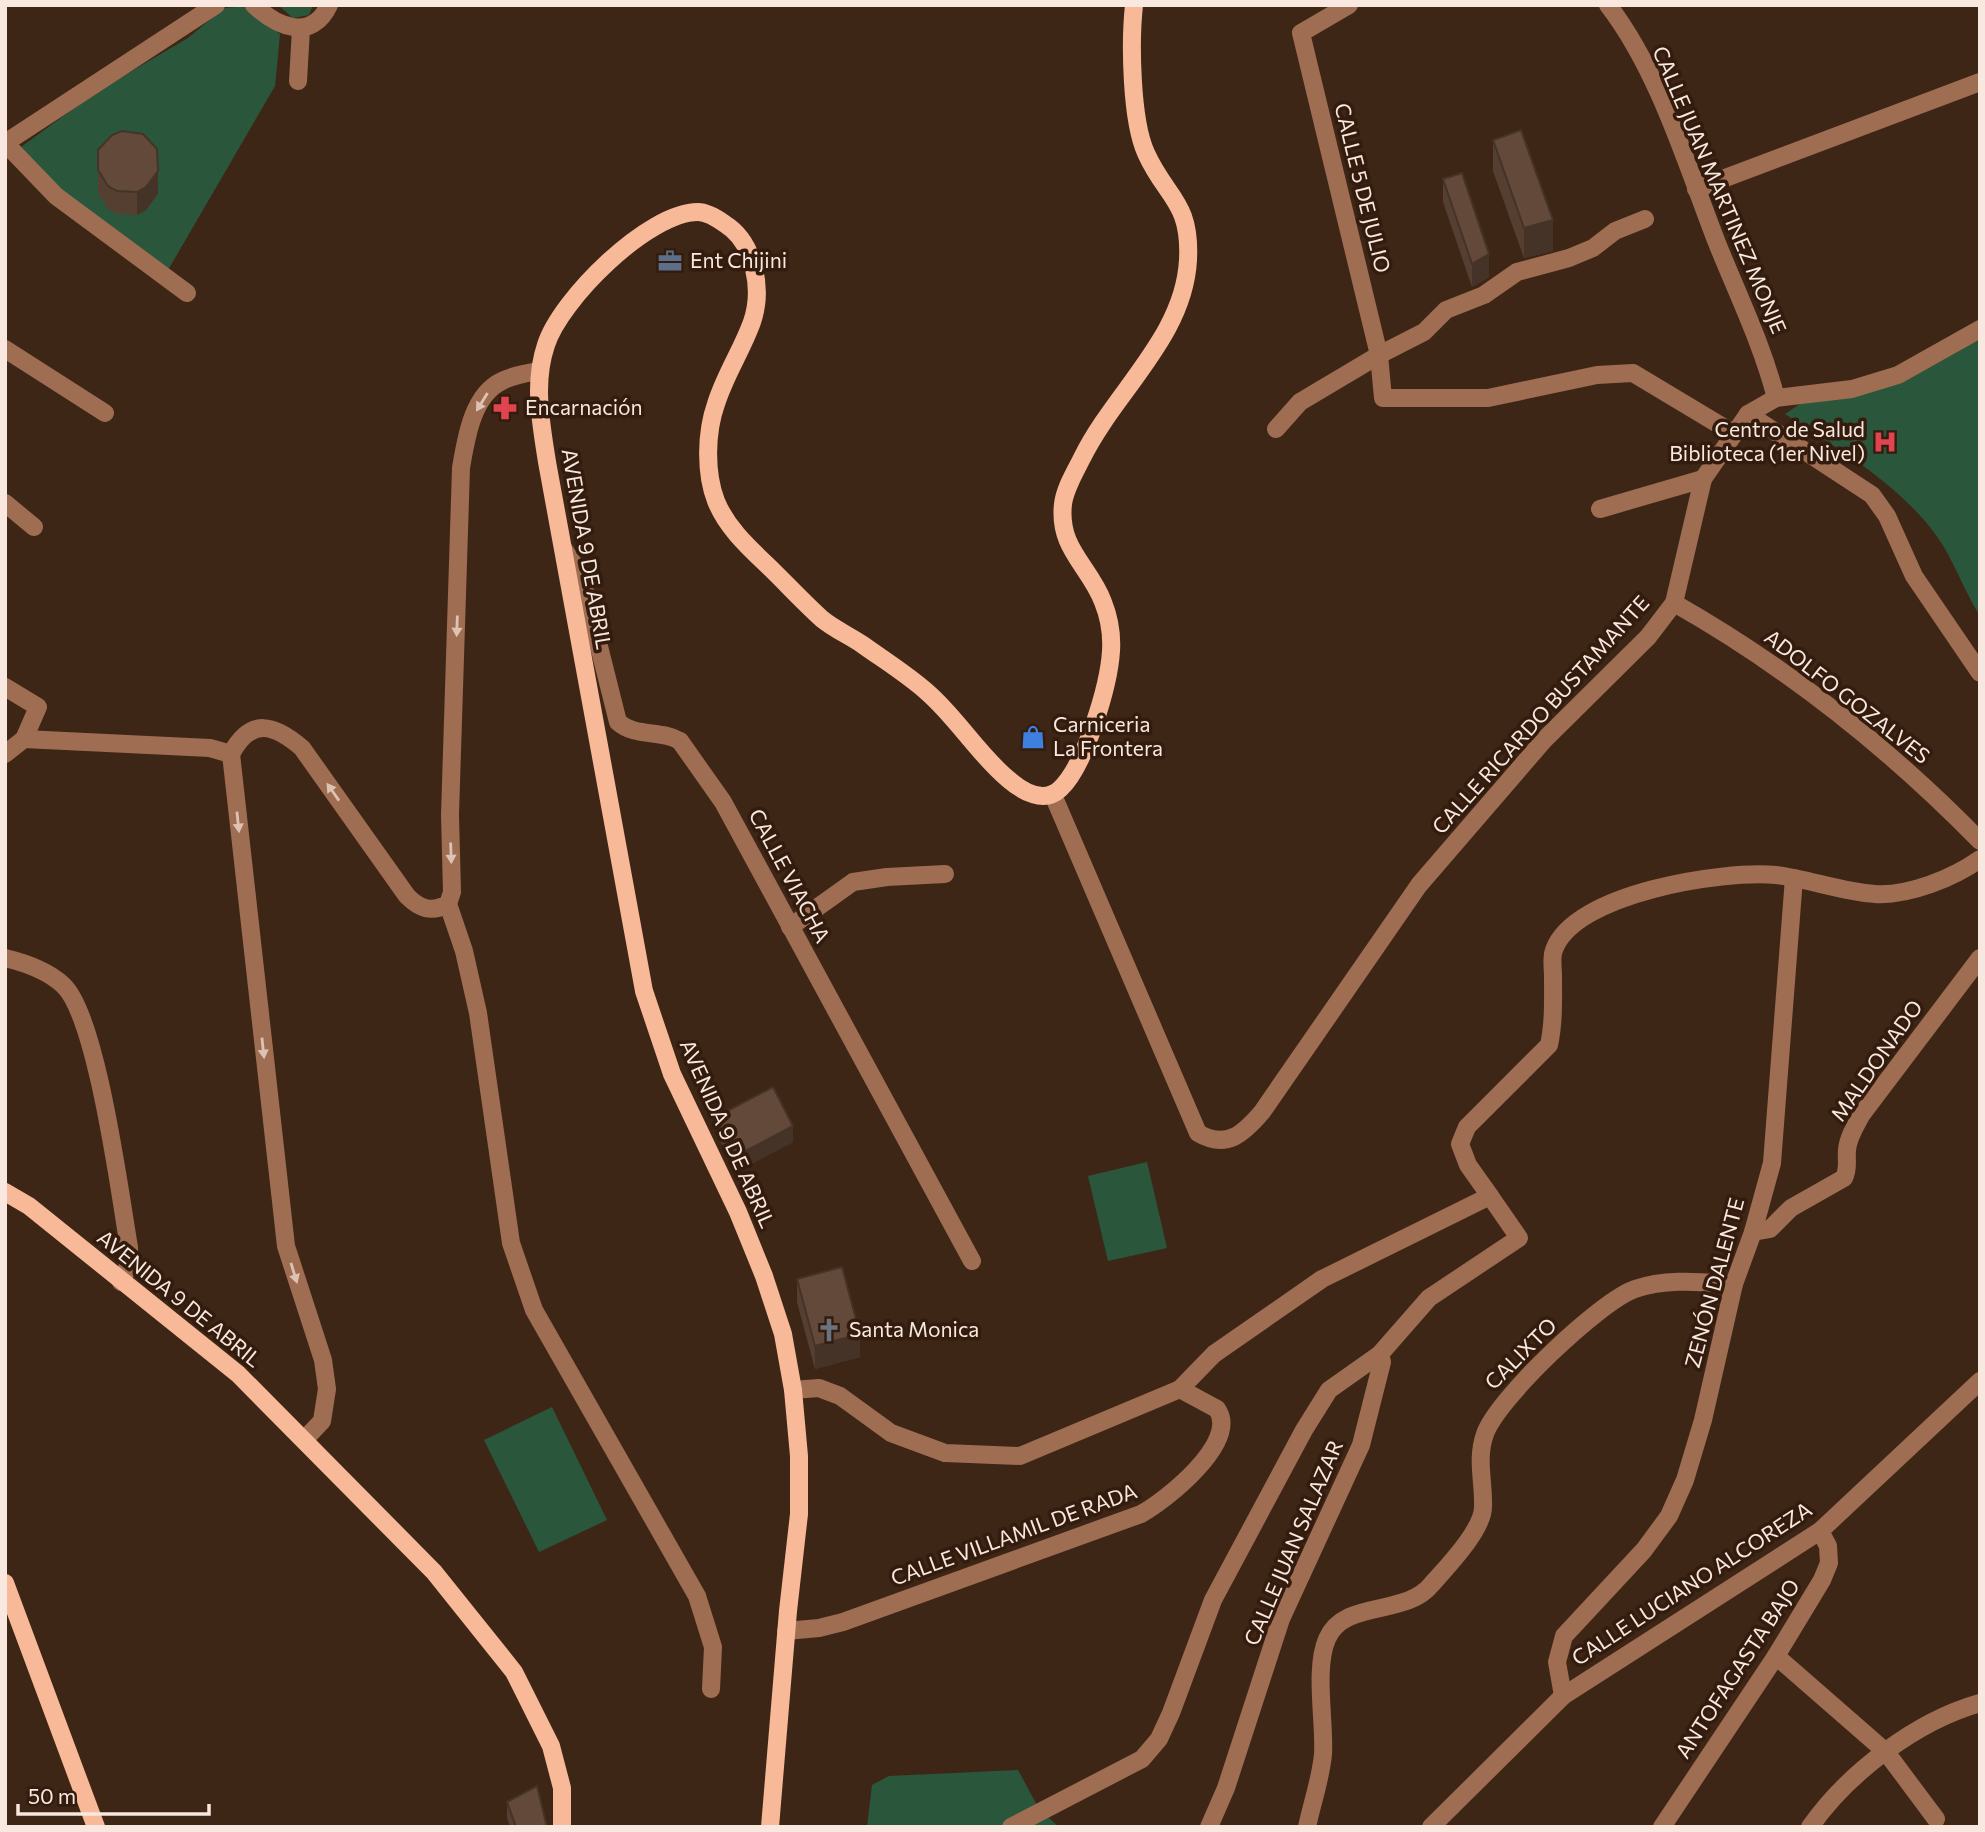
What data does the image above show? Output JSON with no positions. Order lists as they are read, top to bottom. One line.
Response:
{"streets":{"main road":["AVENIDA 9 DE ABRIL"],"street":["CALLE 5 DE JULIO","CALLE JUAN MARTINEZ MONJE","ADOLFO GOZALVES","CALLE RICARDO BUSTAMANTE","CALLE VIACHA","MALDONADO","ZENÓN DALENTE","CALIXTO","CALLE VILLAMIL DE RADA","CALLE JUAN SALAZAR","CALLE LUCIANO ALCOREZA","ANTOFAGASTA BAJO"]},"crossings":[["CALLE 5 DE JULIO","CALLE RICARDO BUSTAMANTE"],["CALLE JUAN MARTINEZ MONJE","CALLE RICARDO BUSTAMANTE"],["AVENIDA 9 DE ABRIL","CALLE RICARDO BUSTAMANTE"],["AVENIDA 9 DE ABRIL","CALLE VIACHA"],["AVENIDA 9 DE ABRIL","CALLE VILLAMIL DE RADA"],["ADOLFO GOZALVES","CALLE RICARDO BUSTAMANTE"],["MALDONADO","ZENÓN DALENTE"],["ZENÓN DALENTE","CALIXTO"],["ZENÓN DALENTE","CALLE LUCIANO ALCOREZA"],["CALLE LUCIANO ALCOREZA","ANTOFAGASTA BAJO"]],"places":{"office":["Ent Chijini"],"pharmacy":["Encarnación"],"hospital":["Centro de Salud Biblioteca (1er Nivel)"],"shop":["Carniceria La Frontera"],"church":["Santa Monica"]},"scale_bar":"50 m"}
